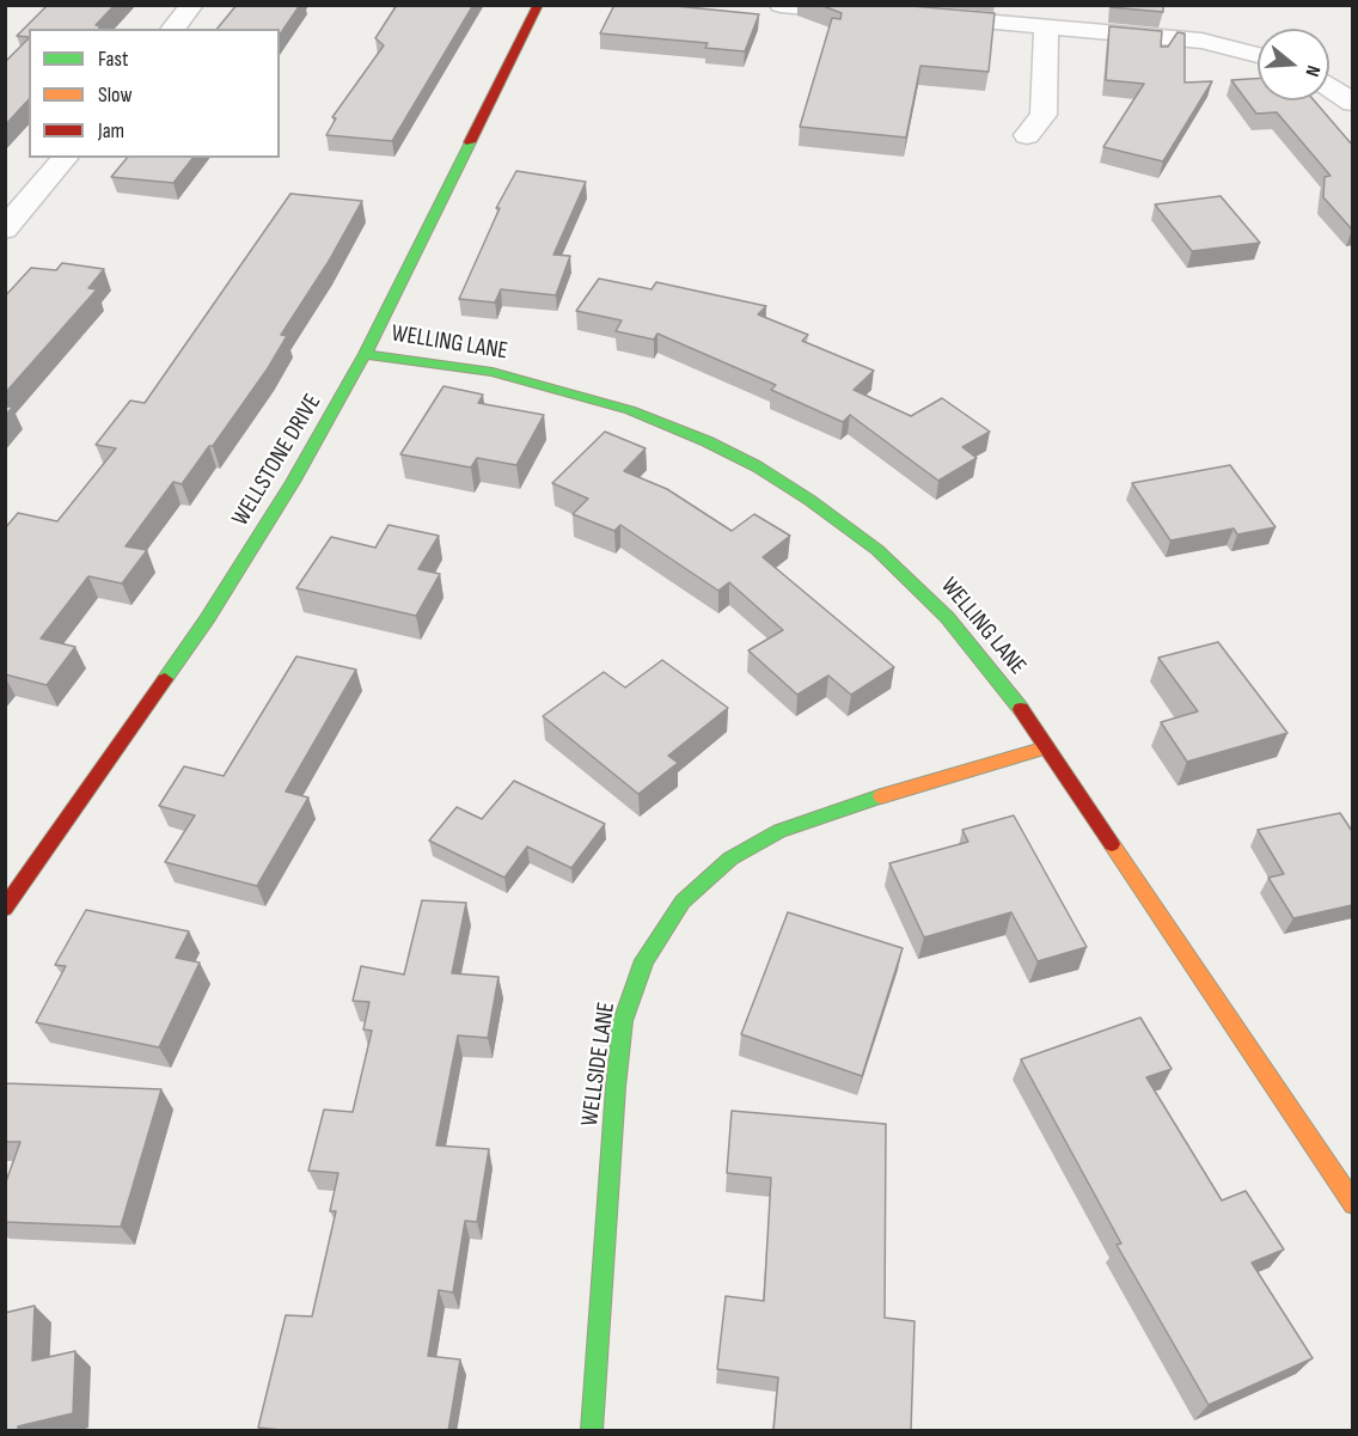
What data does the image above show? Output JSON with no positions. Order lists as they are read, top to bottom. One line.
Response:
{"streets":{"street":["WELLING LANE","WELLSTONE DRIVE","WELLSIDE LANE"]},"crossings":[["WELLING LANE","WELLSTONE DRIVE"],["WELLING LANE","WELLSIDE LANE"]],"legend":["Fast","Slow","Jam"],"north":"right"}
